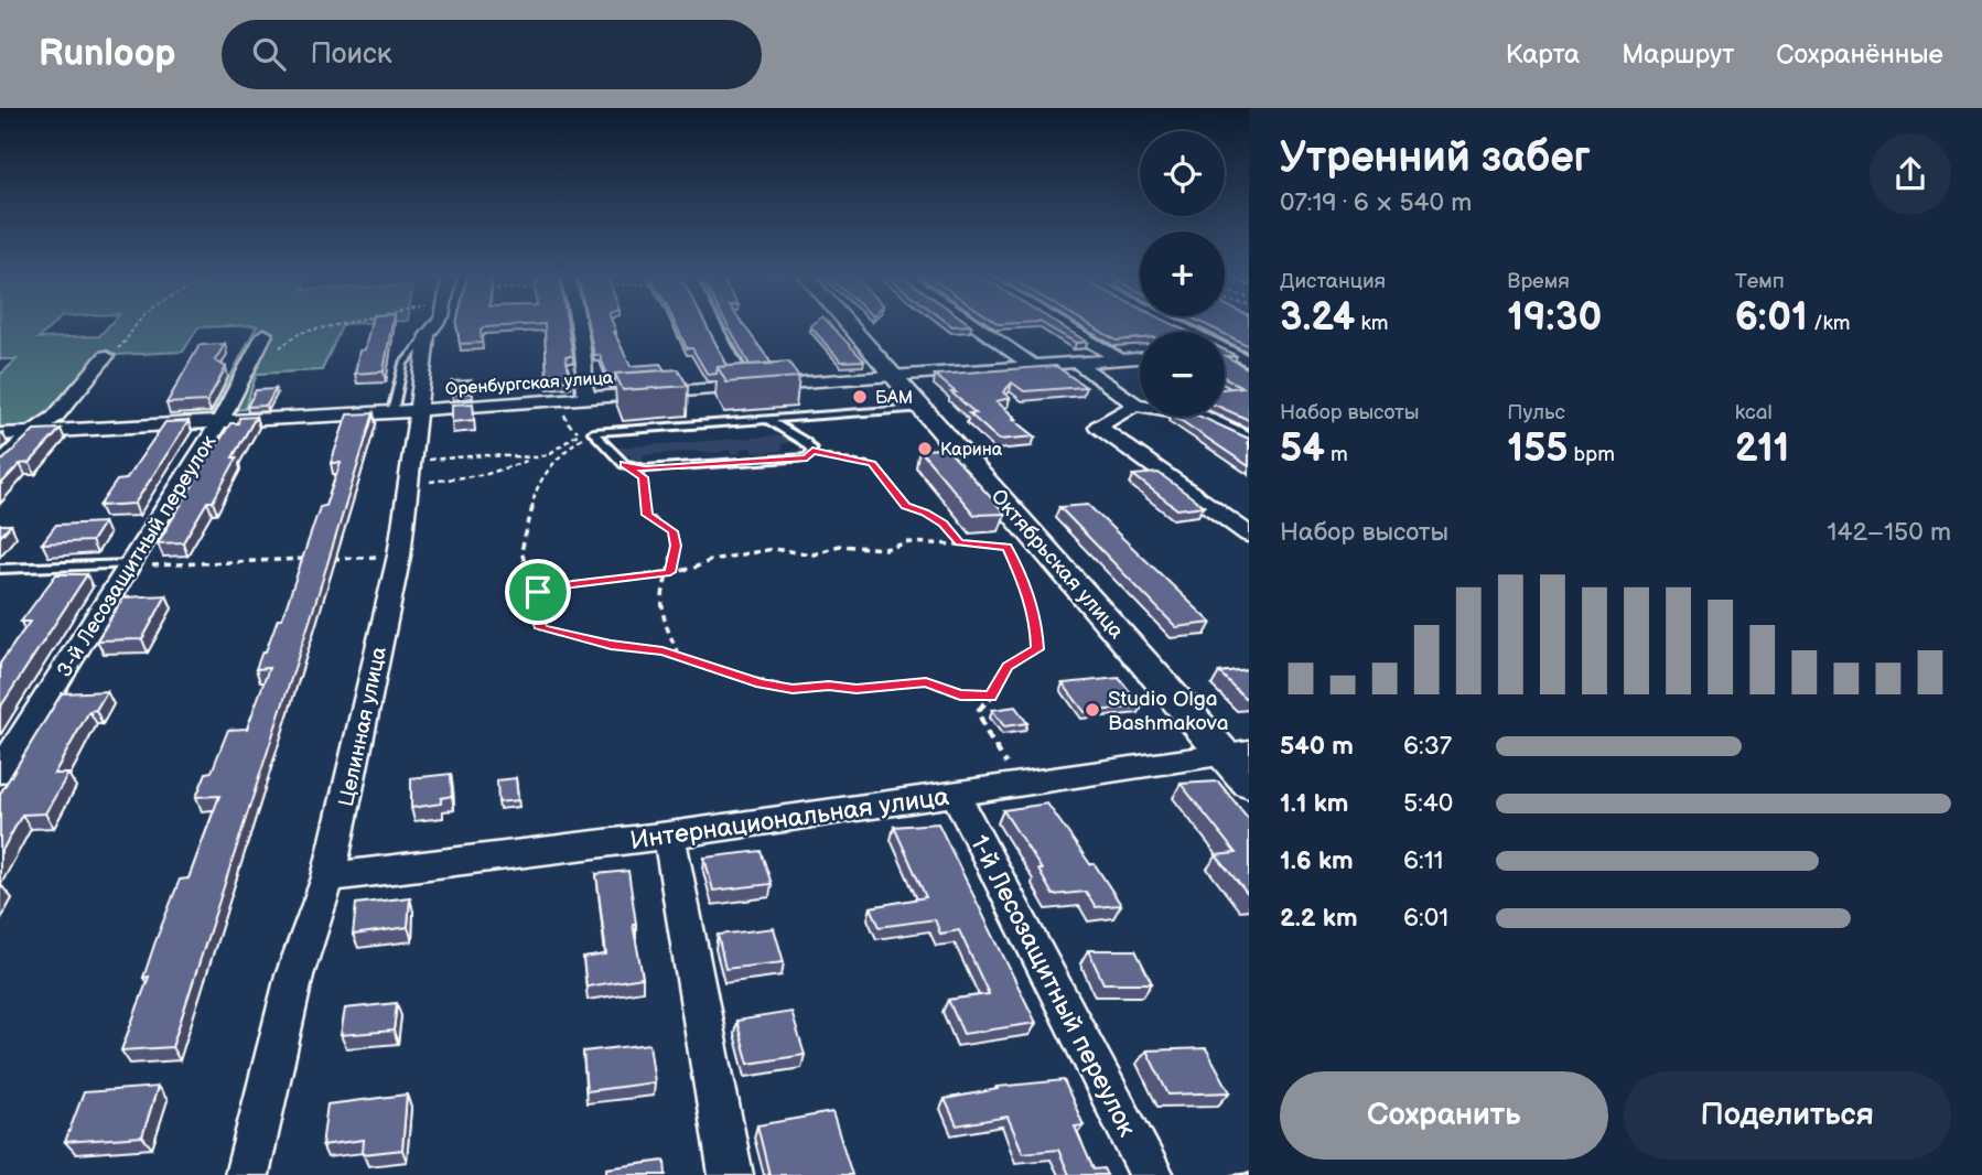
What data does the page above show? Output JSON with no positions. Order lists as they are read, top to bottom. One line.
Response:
{"streets":{"street":["Оренбургская улица","3-й Лесозащитный переулок","Октябрьская улица","Целинная улица","Интернациональная улица","1-й Лесозащитный переулок"]},"crossings":[["Оренбургская улица","3-й Лесозащитный переулок"],["Оренбургская улица","Октябрьская улица"],["Оренбургская улица","Целинная улица"],["Октябрьская улица","Интернациональная улица"],["Целинная улица","Интернациональная улица"],["Интернациональная улица","1-й Лесозащитный переулок"]],"places":["БАМ","Карина","Studio Olga Bashmakova"],"page":{"header":"Runloop","search":"Поиск","nav":["Карта","Маршрут","Сохранённые"],"heading":["Утренний забег","07:19 · 6 × 540 m"],"map_buttons":["+","−"],"stats":[["Дистанция","3.24 km"],["Время","19:30"],["Темп","6:01 /km"],["Набор высоты","54 m"],["Пульс","155 bpm"],["kcal","211"]],"chart":["Набор высоты","142–150 m"],"list":[{"name":"540 m","note":"6:37"},{"name":"1.1 km","note":"5:40"},{"name":"1.6 km","note":"6:11"},{"name":"2.2 km","note":"6:01"}],"buttons":["Сохранить","Поделиться"]}}
